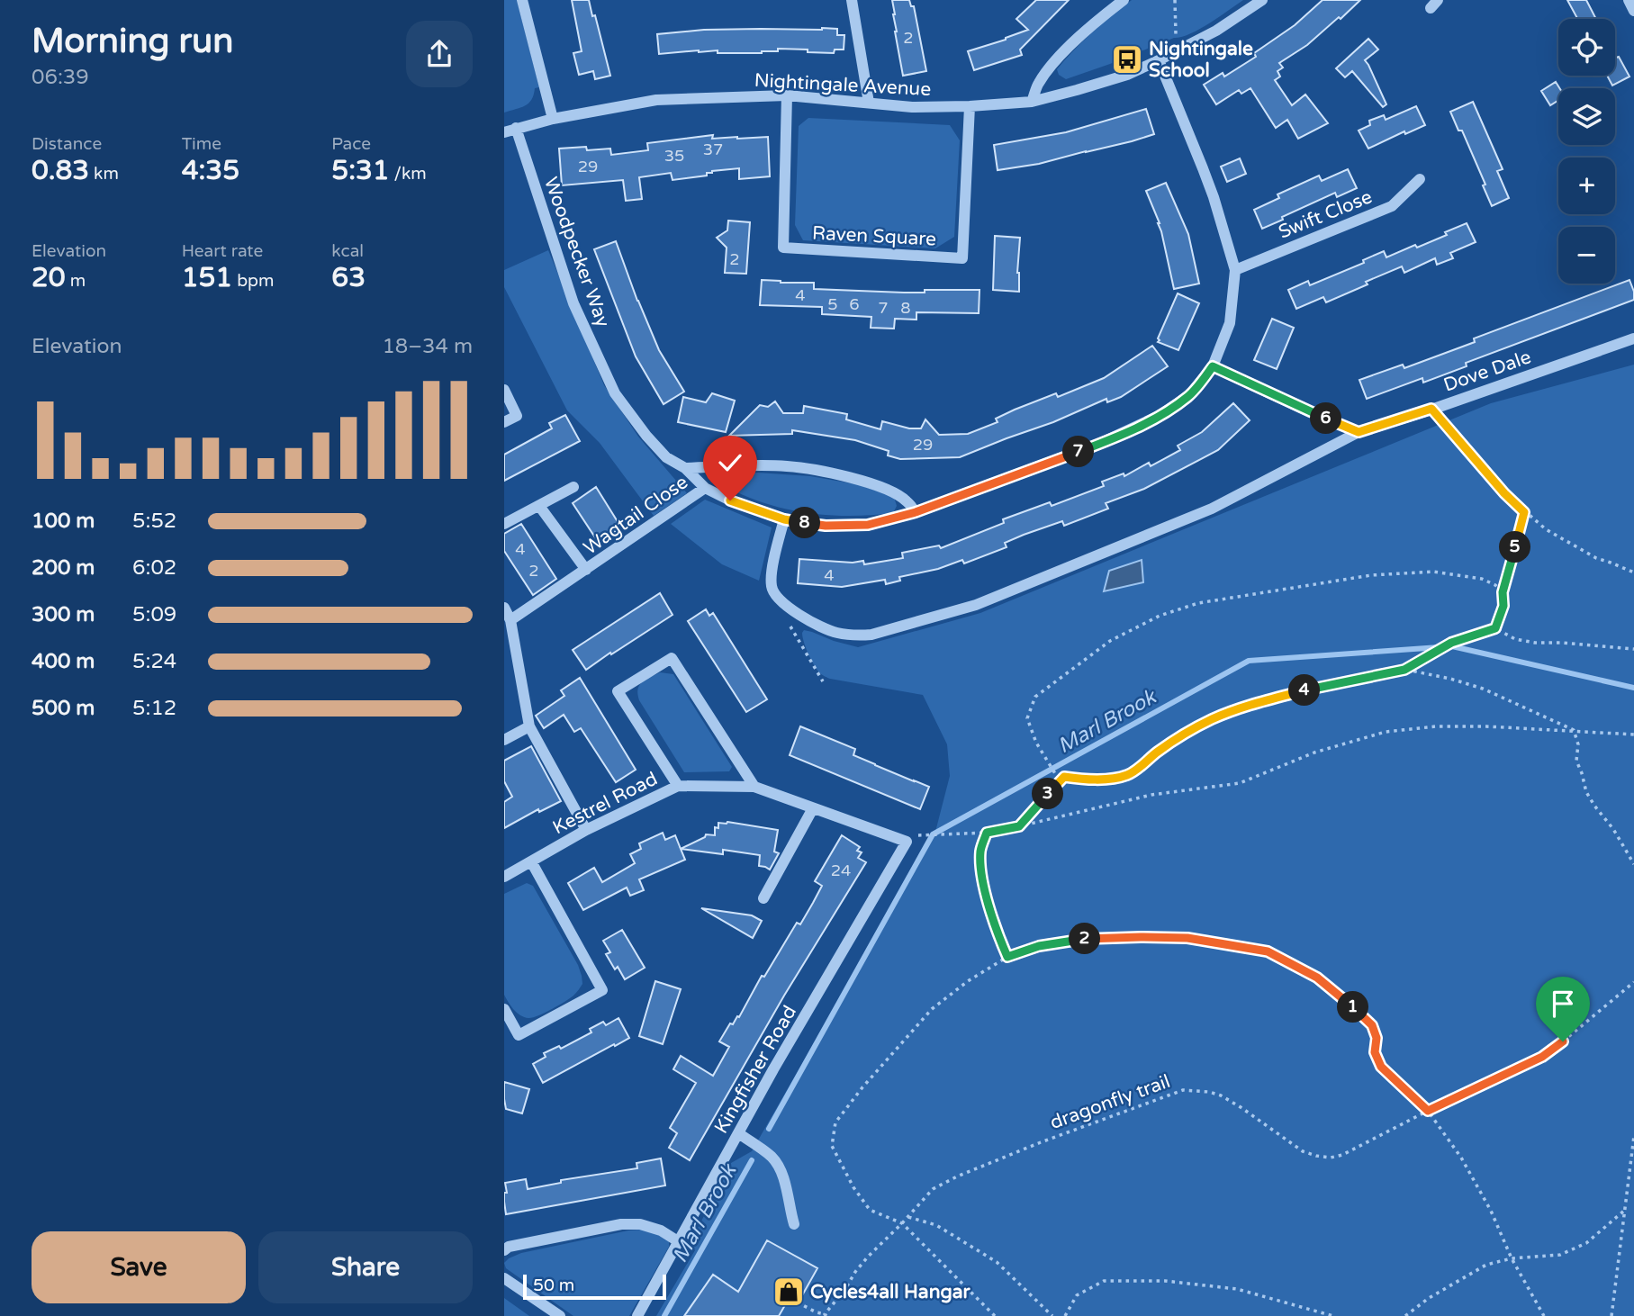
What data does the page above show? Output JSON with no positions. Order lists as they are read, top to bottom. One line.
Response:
{"streets":{"street":["Nightingale Avenue","Swift Close","Raven Square","Woodpecker Way","Dove Dale","Wagtail Close","Kestrel Road","Kingfisher Road"],"path":["dragonfly trail"]},"crossings":[["Nightingale Avenue","Raven Square"],["Nightingale Avenue","Woodpecker Way"],["Swift Close","Woodpecker Way"],["Woodpecker Way","Wagtail Close"],["Kestrel Road","Kingfisher Road"]],"water":["Marl Brook"],"places":{"bus stop":["Nightingale School"],"shop":["Cycles4all Hangar"]},"house_numbers":["2","37","35","29","2","4","5","6","7","8","29","4","2","4","24"],"scale_bar":"50 m","page":{"heading":["Morning run","06:39"],"map_buttons":["+","−"],"stats":[["Distance","0.83 km"],["Time","4:35"],["Pace","5:31 /km"],["Elevation","20 m"],["Heart rate","151 bpm"],["kcal","63"]],"chart":["Elevation","18–34 m"],"pins":["6","7","8","5","4","3","2","1"],"list":[{"name":"100 m","note":"5:52"},{"name":"200 m","note":"6:02"},{"name":"300 m","note":"5:09"},{"name":"400 m","note":"5:24"},{"name":"500 m","note":"5:12"}],"buttons":["Save","Share"],"scale":"50 m"}}
